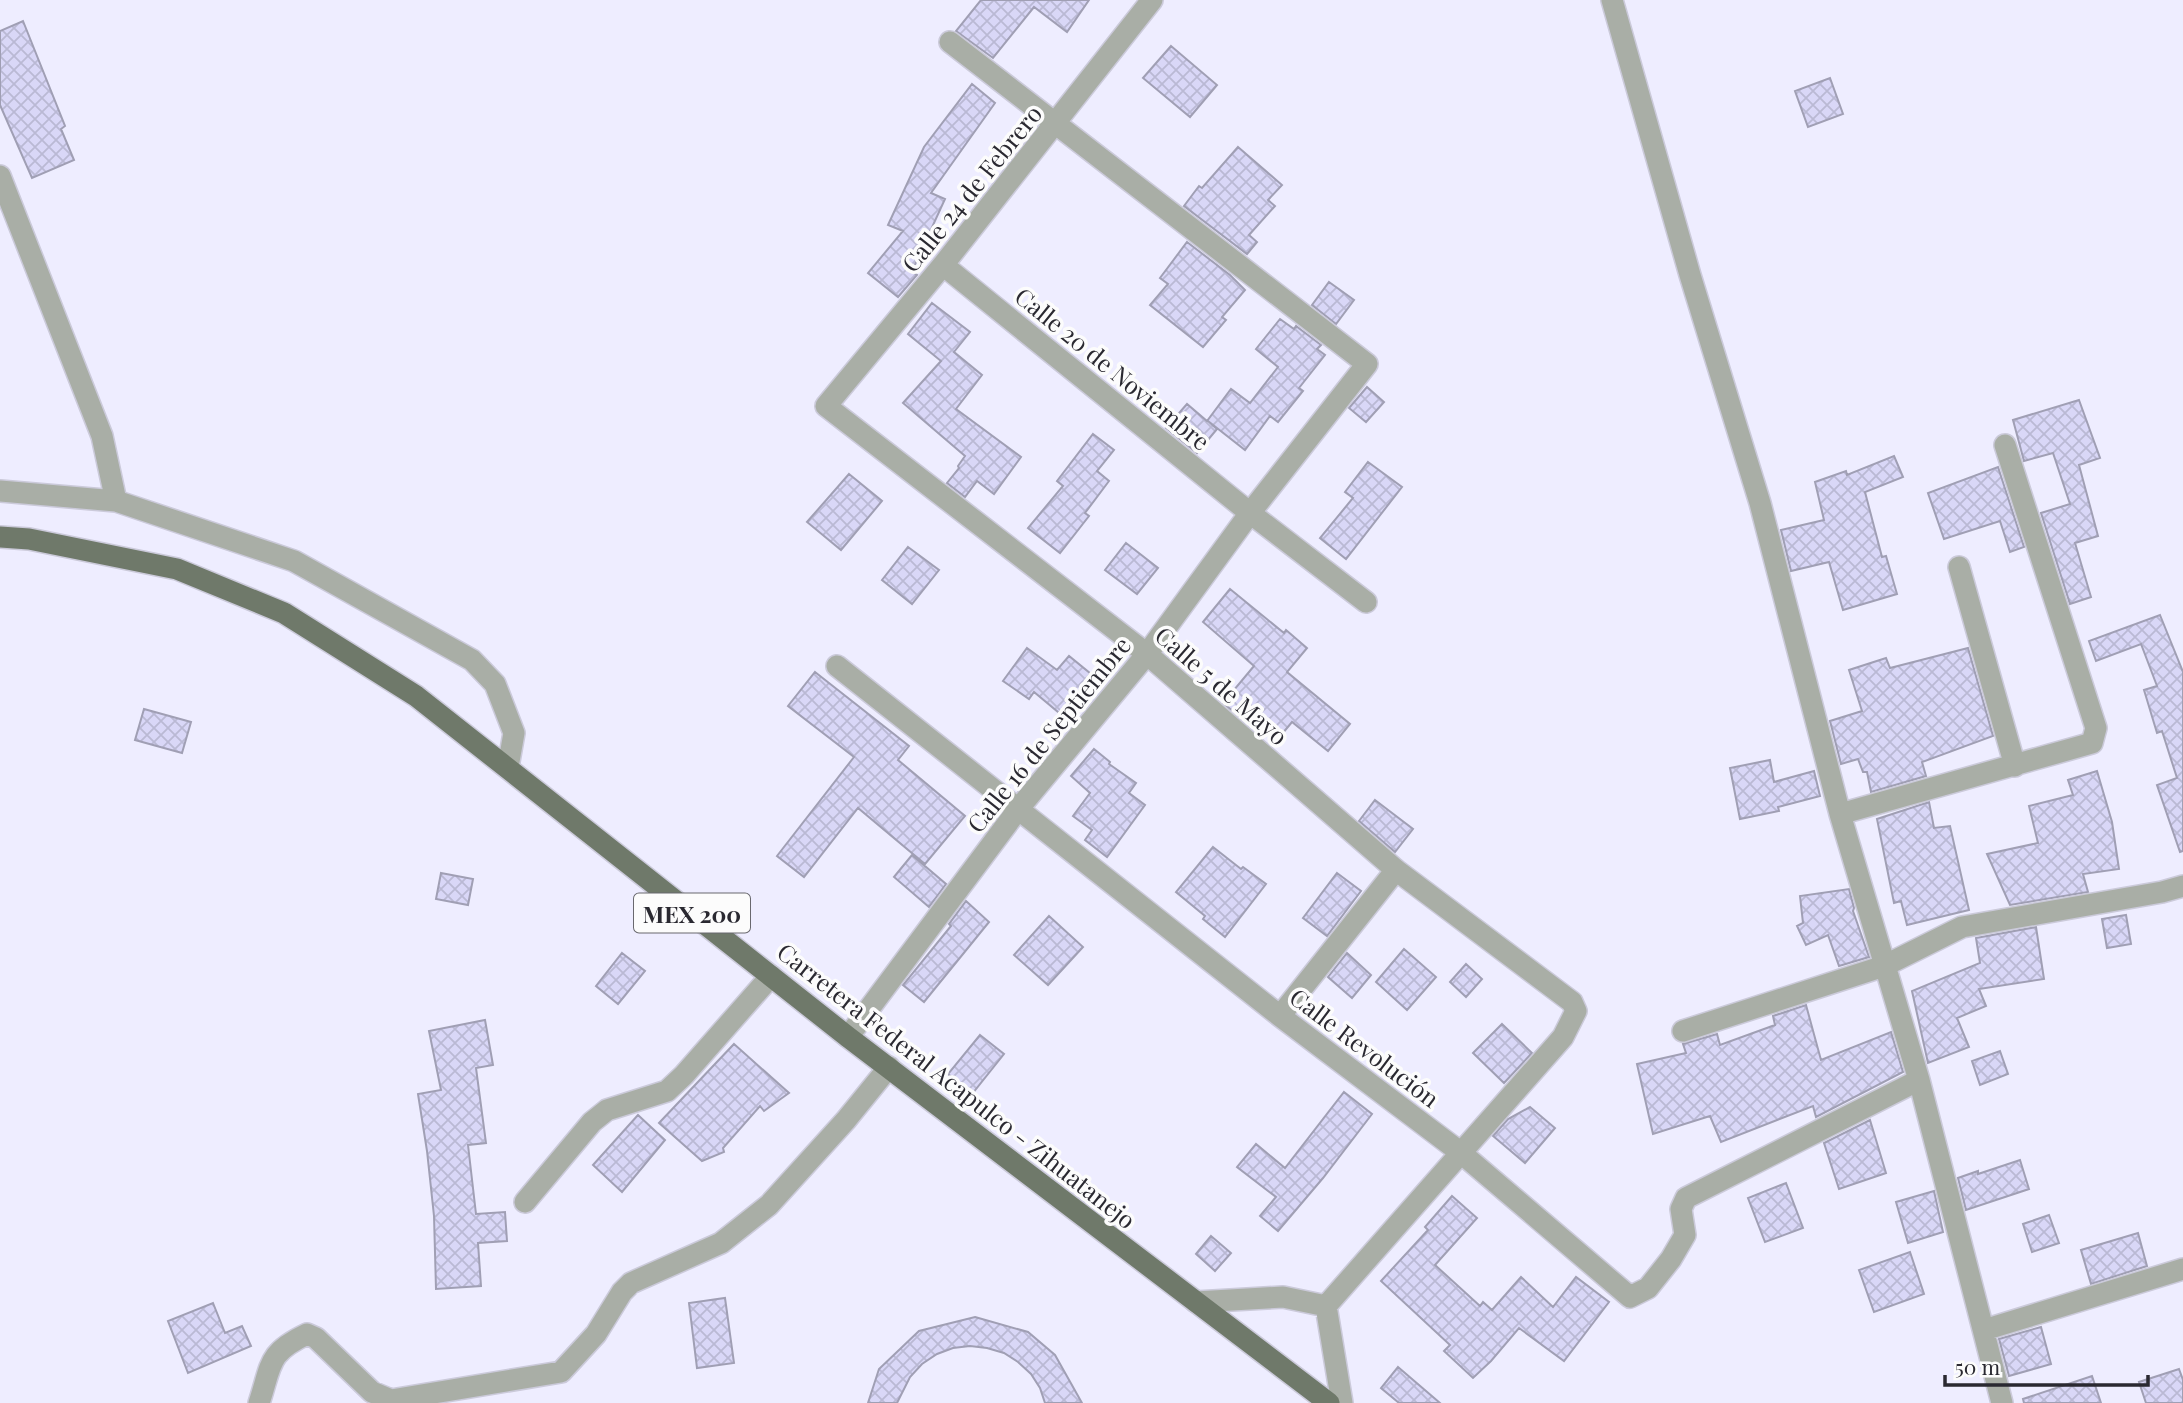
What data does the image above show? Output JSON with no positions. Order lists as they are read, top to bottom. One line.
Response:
{"streets":{"main road":["MEX 200","Carretera Federal Acapulco - Zihuatanejo"],"street":["Calle 24 de Febrero","Calle 20 de Noviembre","Calle 5 de Mayo","Calle 16 de Septiembre","Calle Revolución"]},"crossings":[["Calle 24 de Febrero","Calle 20 de Noviembre"],["Calle 24 de Febrero","Calle 5 de Mayo"],["Calle 24 de Febrero","Calle 16 de Septiembre"],["Calle 20 de Noviembre","Calle 16 de Septiembre"],["Calle 5 de Mayo","Calle 16 de Septiembre"],["Calle 5 de Mayo","Calle Revolución"],["Calle 16 de Septiembre","Calle Revolución"],["Calle 16 de Septiembre","Carretera Federal Acapulco - Zihuatanejo"]],"scale_bar":"50 m"}
